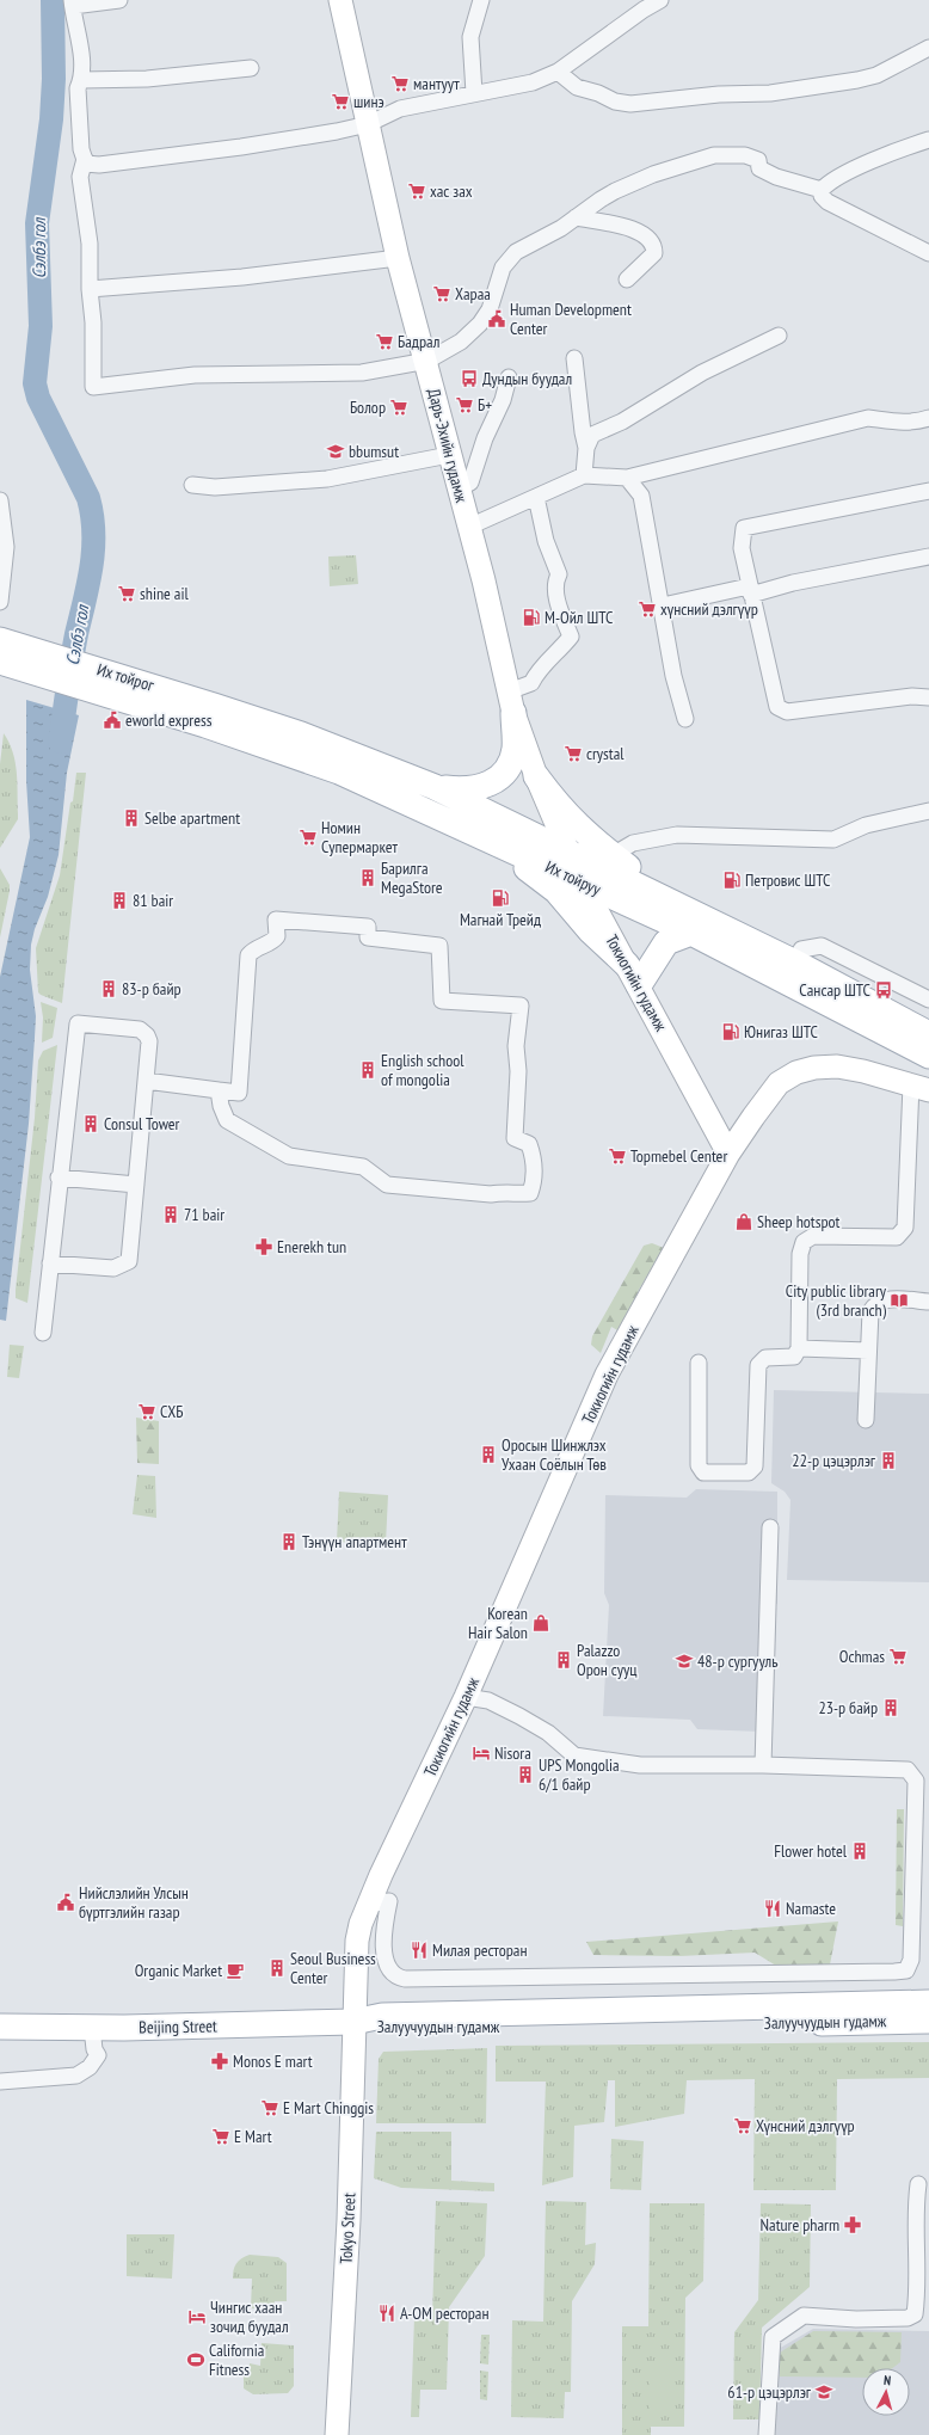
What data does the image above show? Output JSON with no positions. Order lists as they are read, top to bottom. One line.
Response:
{"streets":{"main road":["Дарь-Эхийн гудамж","Их тойрог","Их тойруу","Токиогийн гудамж","Залуучуудын гудамж","Beijing Street","Tokyo Street"]},"crossings":[["Дарь-Эхийн гудамж","Их тойруу"],["Дарь-Эхийн гудамж","Токиогийн гудамж"],["Их тойрог","Их тойруу"],["Их тойруу","Токиогийн гудамж"],["Токиогийн гудамж","Залуучуудын гудамж"],["Токиогийн гудамж","Beijing Street"],["Токиогийн гудамж","Tokyo Street"],["Залуучуудын гудамж","Beijing Street"],["Залуучуудын гудамж","Tokyo Street"],["Beijing Street","Tokyo Street"]],"water":["Сэлбэ гол"],"places":{"supermarket":["мантуут","шинэ","хас зах","Хараа","Бадрал","Б+","Болор","shine ail","хүнсний дэлгүүр","crystal","Номин Супермаркет","Topmebel Center","СХБ","Ochmas","E Mart Chinggis","Хүнсний дэлгүүр","E Mart"],"public building":["Human Development Center","eworld express","Нийслэлийн Улсын бүртгэлийн газар"],"bus stop":["Дундын буудал","Сансар ШТС"],"school or university":["bbumsut","48-р сургууль","61-р цэцэрлэг"],"fuel station":["М-Ойл ШТС","Петровис ШТС","Магнай Трейд","Юнигаз ШТС"],"building":["Selbe apartment","Барилга MegaStore","81 bair","83-р байр","English school of mongolia","Consul Tower","71 bair","Оросын Шинжлэх Ухаан Соёлын Төв","22-р цэцэрлэг","Тэнүүн апартмент","Palazzo Орон сууц","23-р байр","UPS Mongolia 6/1 байр","Flower hotel","Seoul Business Center"],"shop":["Sheep hotspot","Korean Hair Salon"],"pharmacy":["Enerekh tun","Monos E mart","Nature pharm"],"library":["City public library (3rd branch)"],"hotel":["Nisora","Чингис хаан зочид буудал"],"restaurant":["Namaste","Милая ресторан","A-OM ресторан"],"cafe":["Organic Market"],"sports":["California Fitness"]},"north":"top"}
